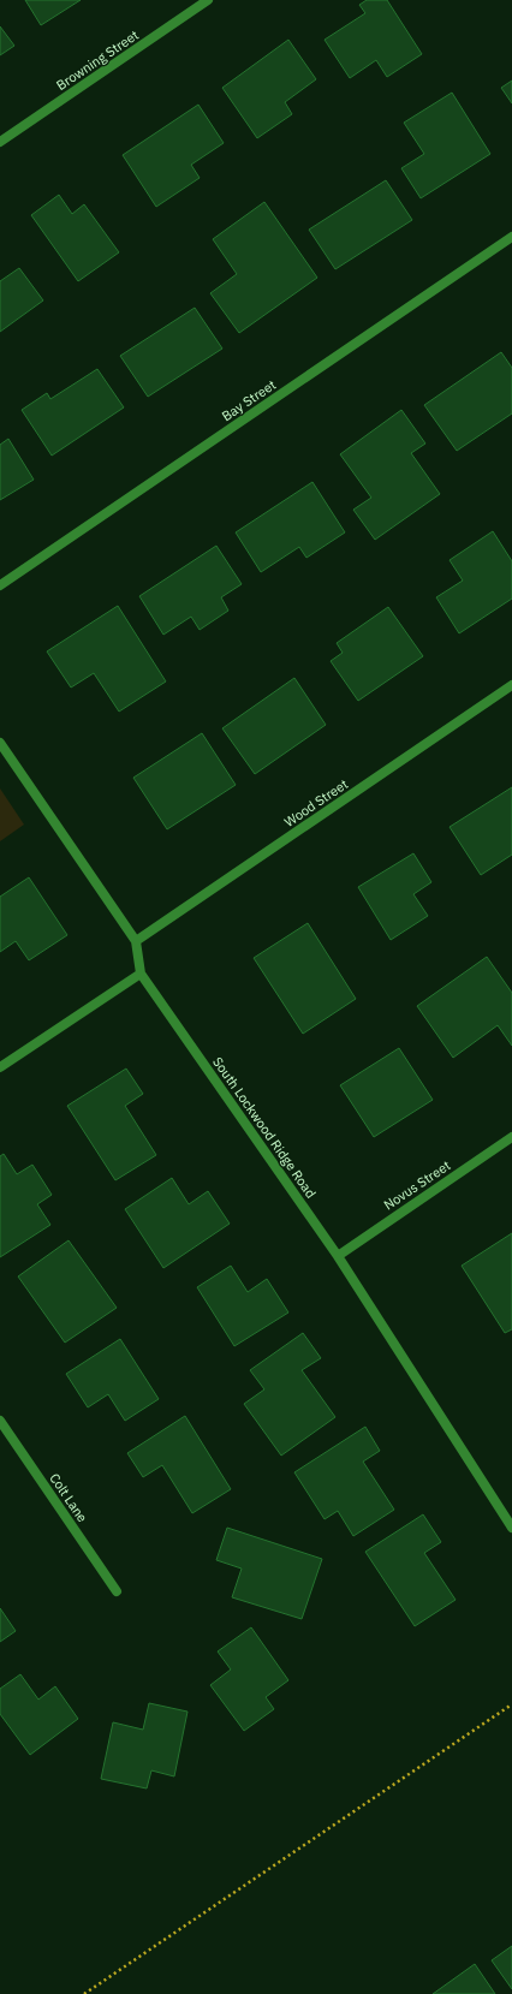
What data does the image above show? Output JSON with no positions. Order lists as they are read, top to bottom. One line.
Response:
{"streets":{"street":["Browning Street","Bay Street","Wood Street","South Lockwood Ridge Road","Novus Street","Colt Lane"]},"crossings":[["Wood Street","South Lockwood Ridge Road"],["South Lockwood Ridge Road","Novus Street"]]}
